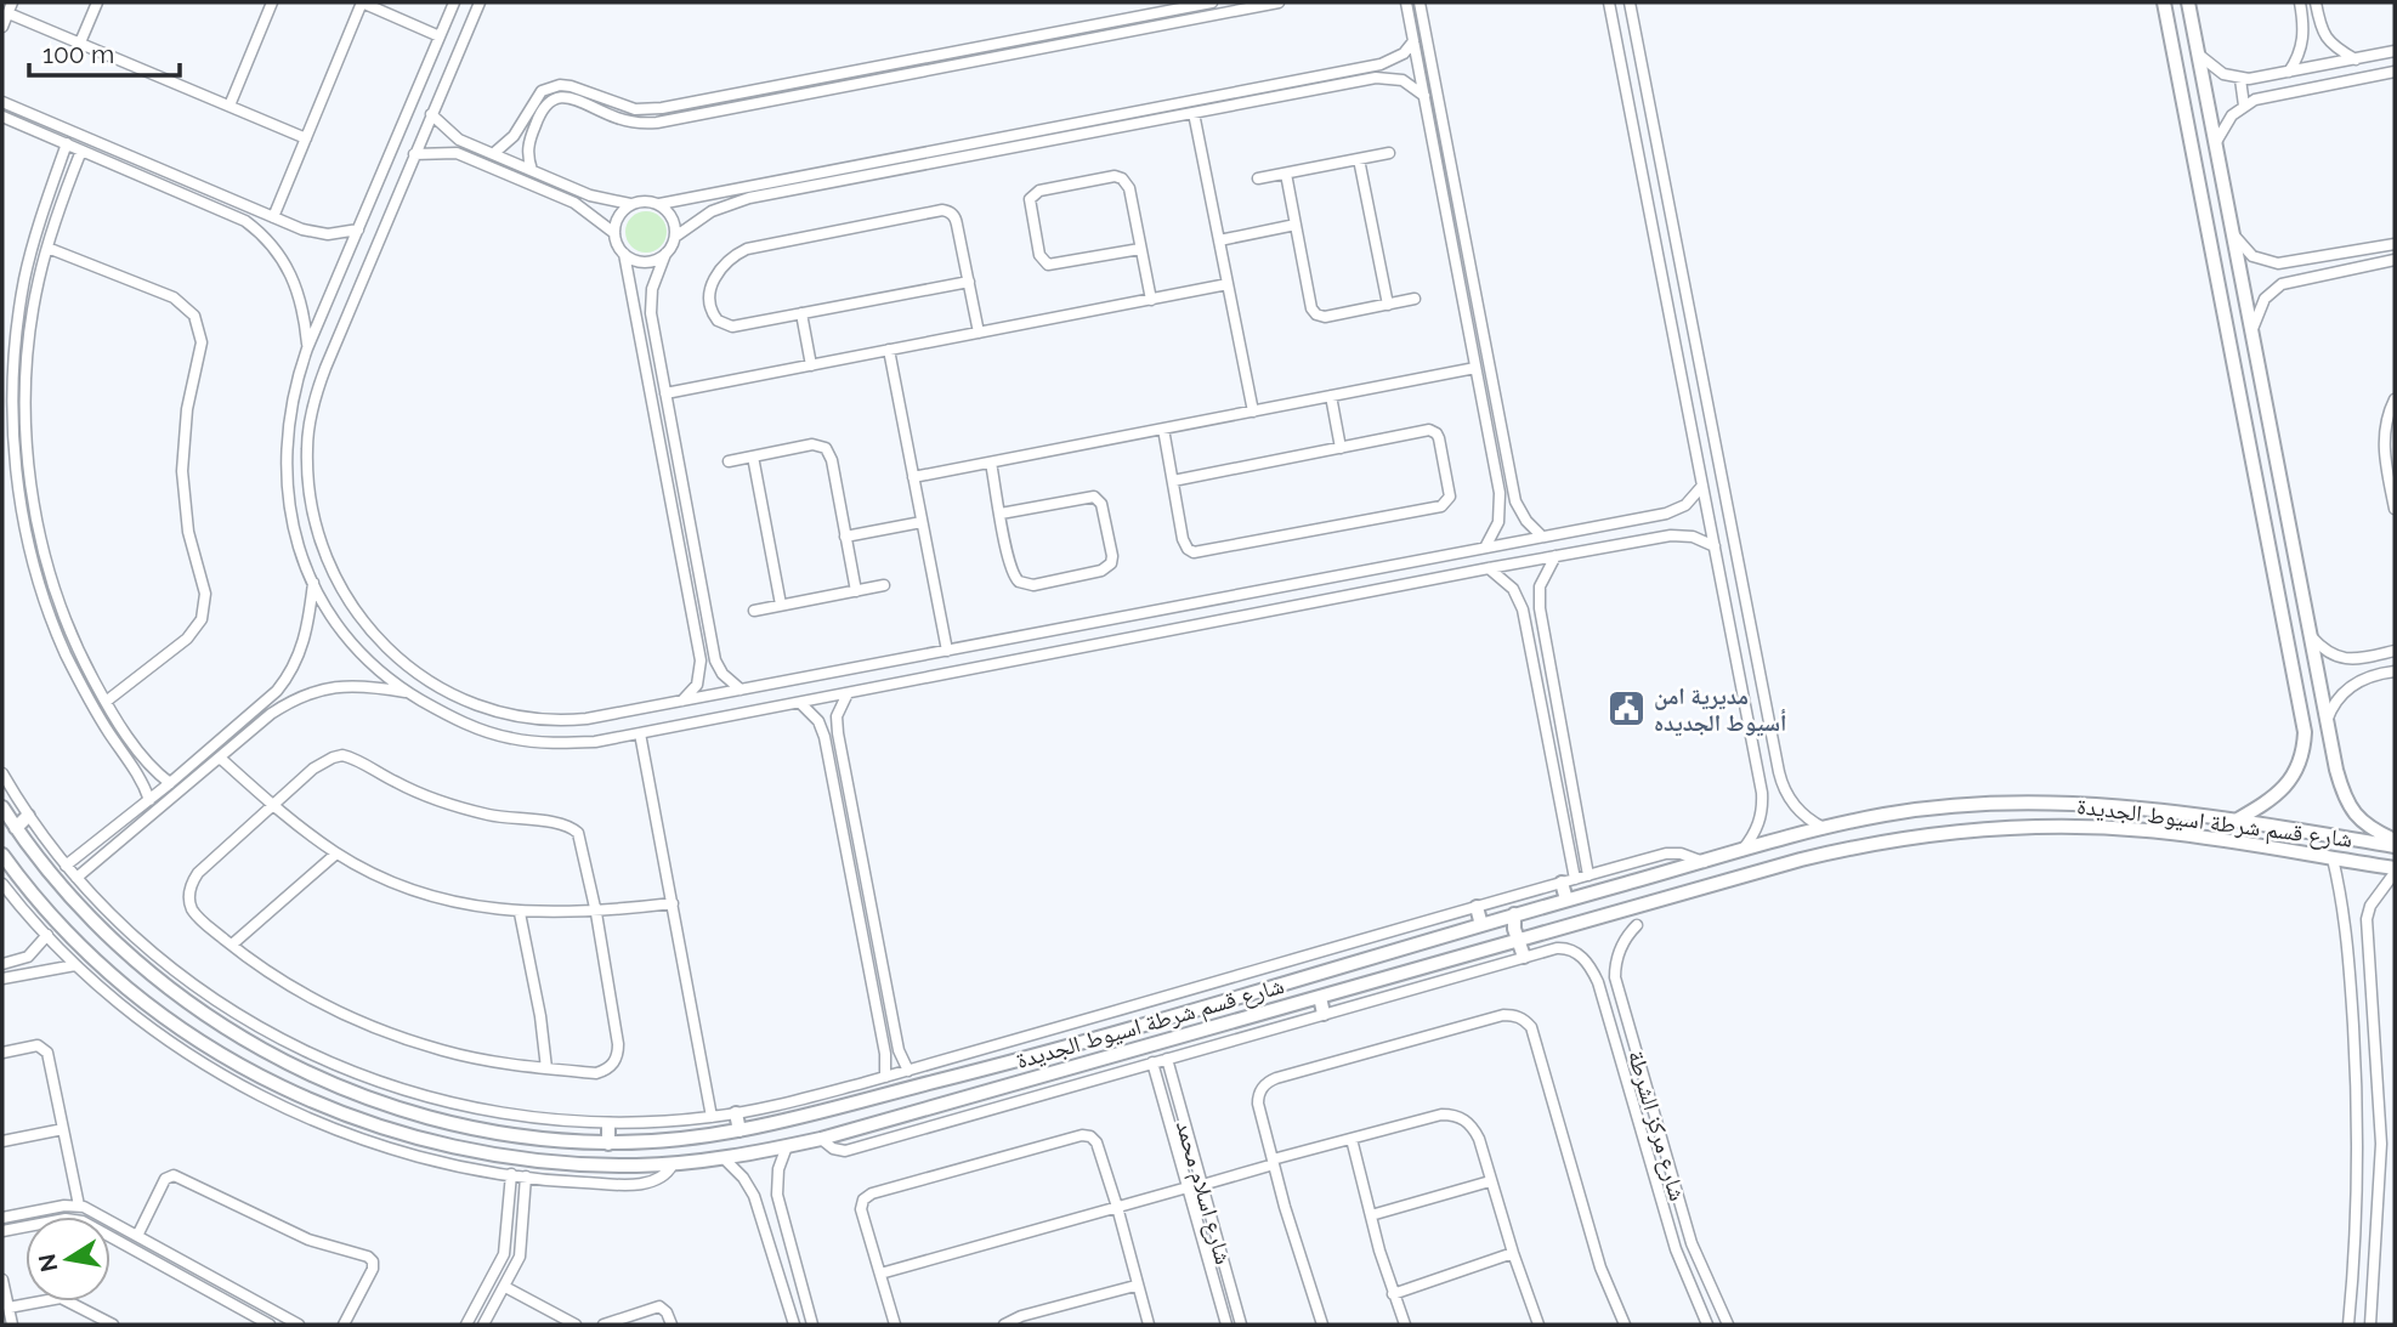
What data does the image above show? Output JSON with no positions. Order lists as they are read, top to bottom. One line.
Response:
{"streets":{"main road":["شارع قسم شرطة اسيوط الجديدة"],"street":["شارع مركز الشرطة","شارع اسلام محمد"]},"places":{"public building":["مديرية امن أسيوط الجديده"]},"scale_bar":"100 m","north":"left"}
